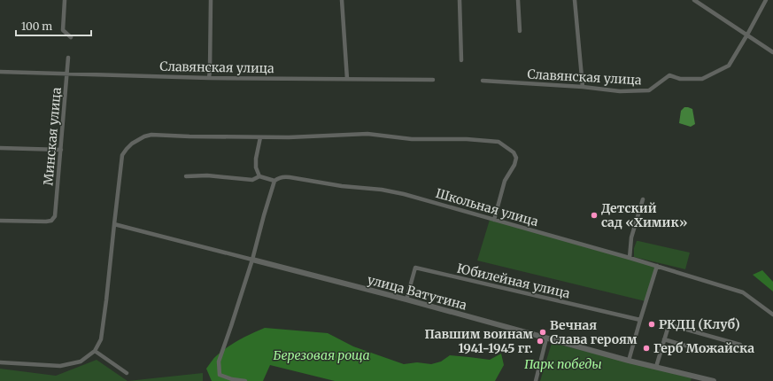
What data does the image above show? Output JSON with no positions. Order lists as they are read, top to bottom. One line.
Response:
{"streets":{"street":["Славянская улица","Минская улица","Школьная улица","Юбилейная улица","улица Ватутина"]},"crossings":[["Славянская улица","Минская улица"],["Юбилейная улица","улица Ватутина"]],"parks":["Березовая роща","Парк победы"],"places":["Детский сад «Химик»","РКДЦ (Клуб)","Вечная Слава героям","Павшим воинам 1941-1945 гг.","Герб Можайска"],"scale_bar":"100 m"}
